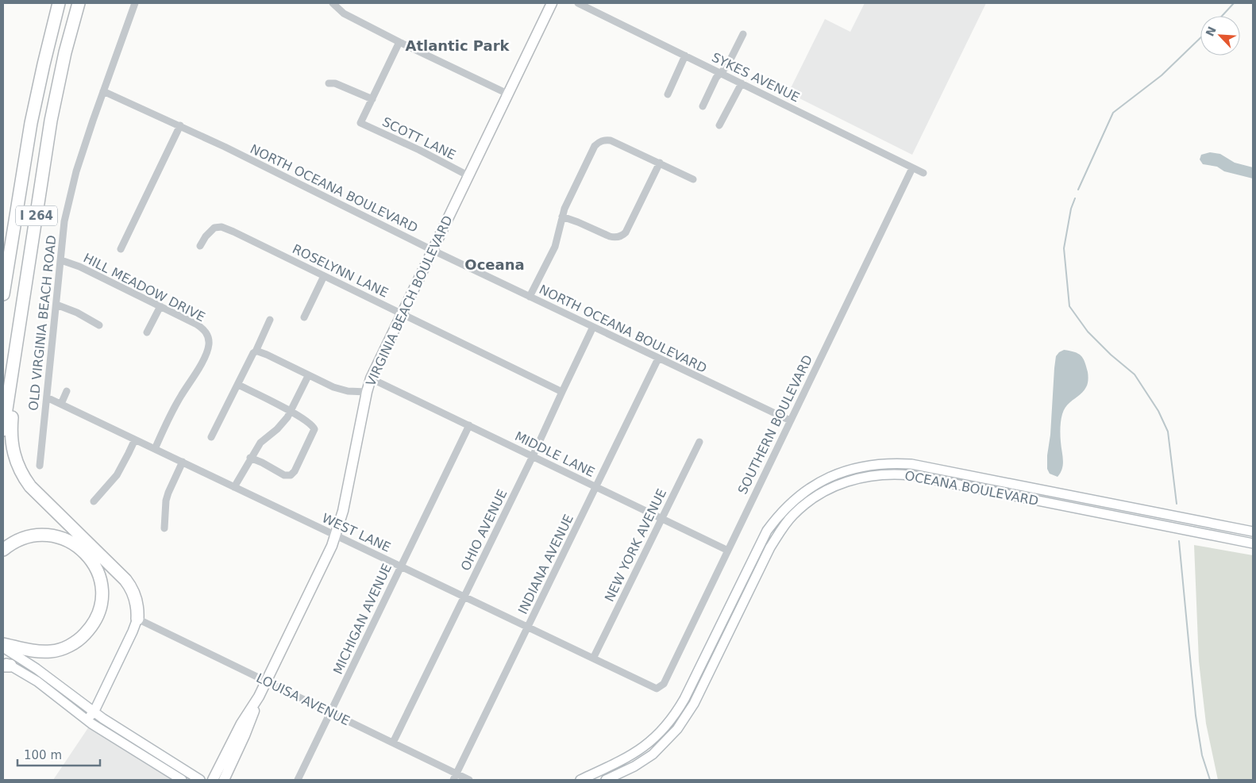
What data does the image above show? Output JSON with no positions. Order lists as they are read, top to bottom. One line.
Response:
{"streets":{"highway":["I 264"],"main road":["VIRGINIA BEACH BOULEVARD","OCEANA BOULEVARD"],"street":["SYKES AVENUE","SCOTT LANE","NORTH OCEANA BOULEVARD","ROSELYNN LANE","HILL MEADOW DRIVE","OLD VIRGINIA BEACH ROAD","SOUTHERN BOULEVARD","MIDDLE LANE","OHIO AVENUE","WEST LANE","NEW YORK AVENUE","INDIANA AVENUE","MICHIGAN AVENUE","LOUISA AVENUE"]},"crossings":[["SYKES AVENUE","SOUTHERN BOULEVARD"],["SCOTT LANE","VIRGINIA BEACH BOULEVARD"],["NORTH OCEANA BOULEVARD","VIRGINIA BEACH BOULEVARD"],["NORTH OCEANA BOULEVARD","OLD VIRGINIA BEACH ROAD"],["NORTH OCEANA BOULEVARD","SOUTHERN BOULEVARD"],["NORTH OCEANA BOULEVARD","OHIO AVENUE"],["NORTH OCEANA BOULEVARD","INDIANA AVENUE"],["ROSELYNN LANE","VIRGINIA BEACH BOULEVARD"],["ROSELYNN LANE","OHIO AVENUE"],["HILL MEADOW DRIVE","OLD VIRGINIA BEACH ROAD"],["HILL MEADOW DRIVE","WEST LANE"],["VIRGINIA BEACH BOULEVARD","MIDDLE LANE"],["VIRGINIA BEACH BOULEVARD","WEST LANE"],["VIRGINIA BEACH BOULEVARD","LOUISA AVENUE"],["OLD VIRGINIA BEACH ROAD","WEST LANE"],["SOUTHERN BOULEVARD","MIDDLE LANE"],["SOUTHERN BOULEVARD","WEST LANE"],["MIDDLE LANE","OHIO AVENUE"],["MIDDLE LANE","NEW YORK AVENUE"],["MIDDLE LANE","INDIANA AVENUE"],["MIDDLE LANE","MICHIGAN AVENUE"],["OHIO AVENUE","WEST LANE"],["OHIO AVENUE","LOUISA AVENUE"],["WEST LANE","NEW YORK AVENUE"],["WEST LANE","INDIANA AVENUE"],["WEST LANE","MICHIGAN AVENUE"],["INDIANA AVENUE","LOUISA AVENUE"],["MICHIGAN AVENUE","LOUISA AVENUE"]],"districts":["Atlantic Park","Oceana"],"scale_bar":"100 m","north":"top left"}
